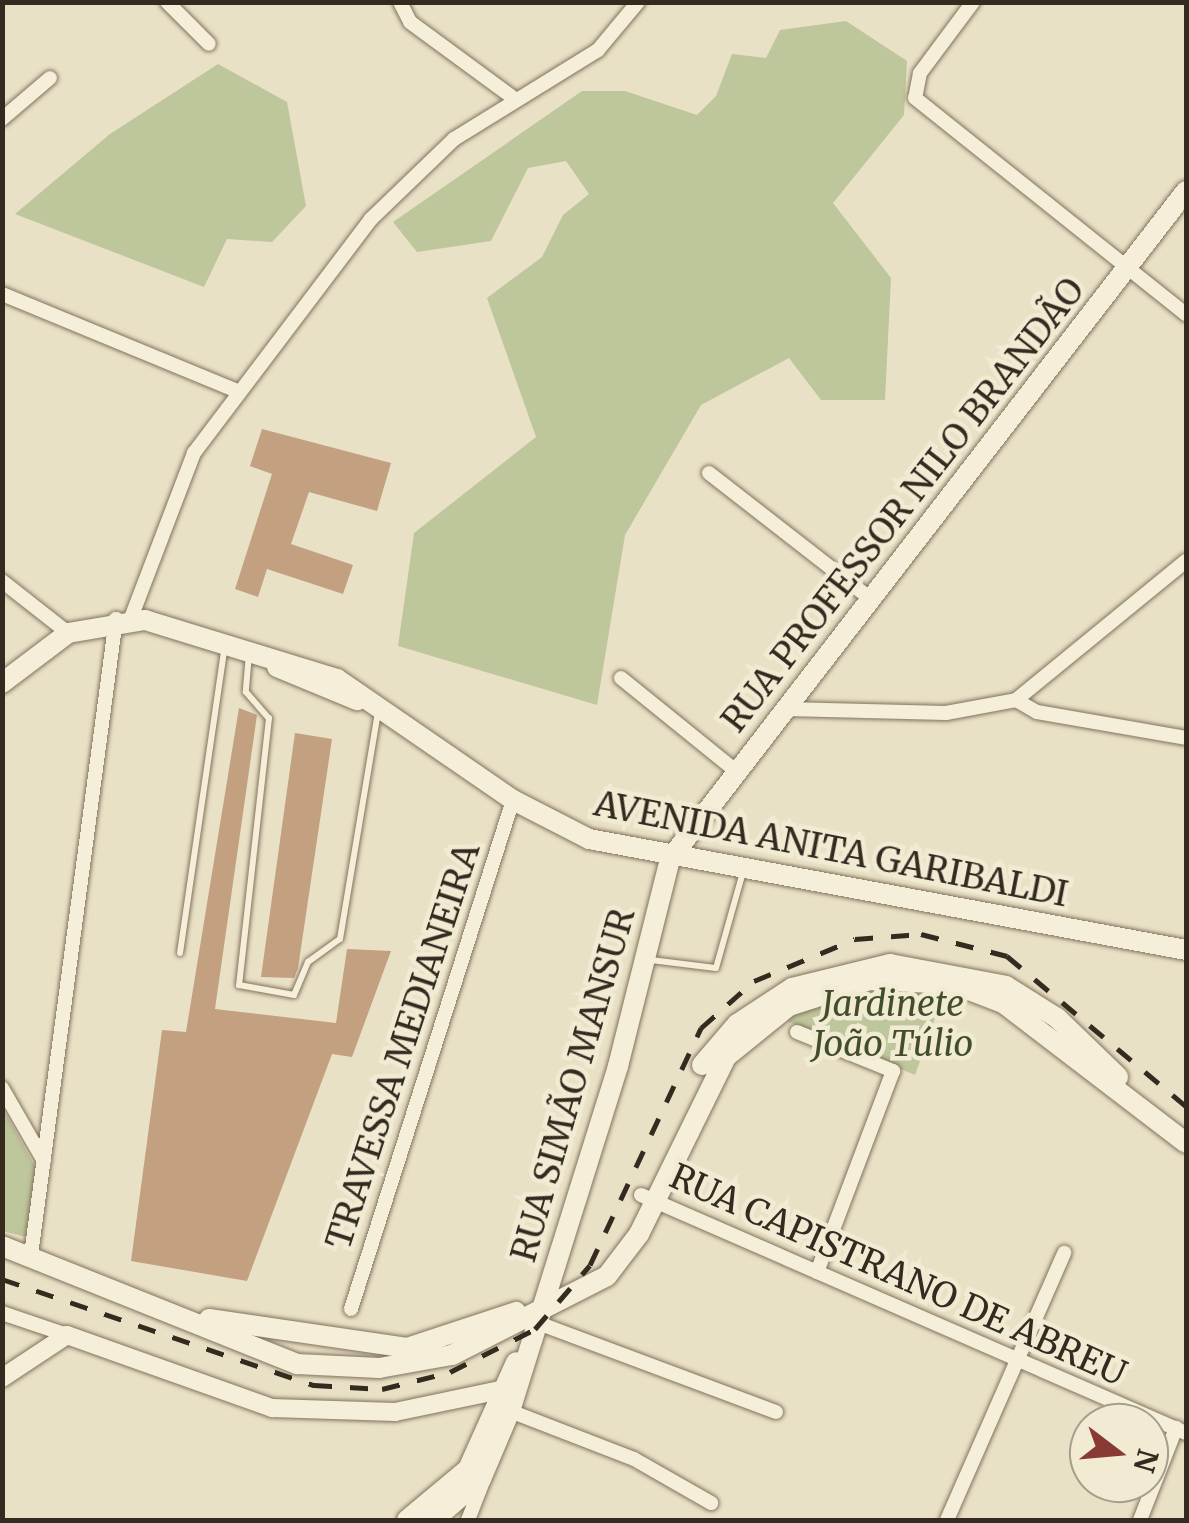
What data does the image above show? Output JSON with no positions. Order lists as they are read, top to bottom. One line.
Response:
{"streets":{"main road":["RUA PROFESSOR NILO BRANDÃO","AVENIDA ANITA GARIBALDI","RUA SIMÃO MANSUR"],"street":["TRAVESSA MEDIANEIRA","RUA CAPISTRANO DE ABREU"]},"crossings":[["RUA PROFESSOR NILO BRANDÃO","AVENIDA ANITA GARIBALDI"],["RUA PROFESSOR NILO BRANDÃO","RUA SIMÃO MANSUR"],["AVENIDA ANITA GARIBALDI","TRAVESSA MEDIANEIRA"],["AVENIDA ANITA GARIBALDI","RUA SIMÃO MANSUR"]],"parks":["Jardinete João Túlio"],"north":"right"}
